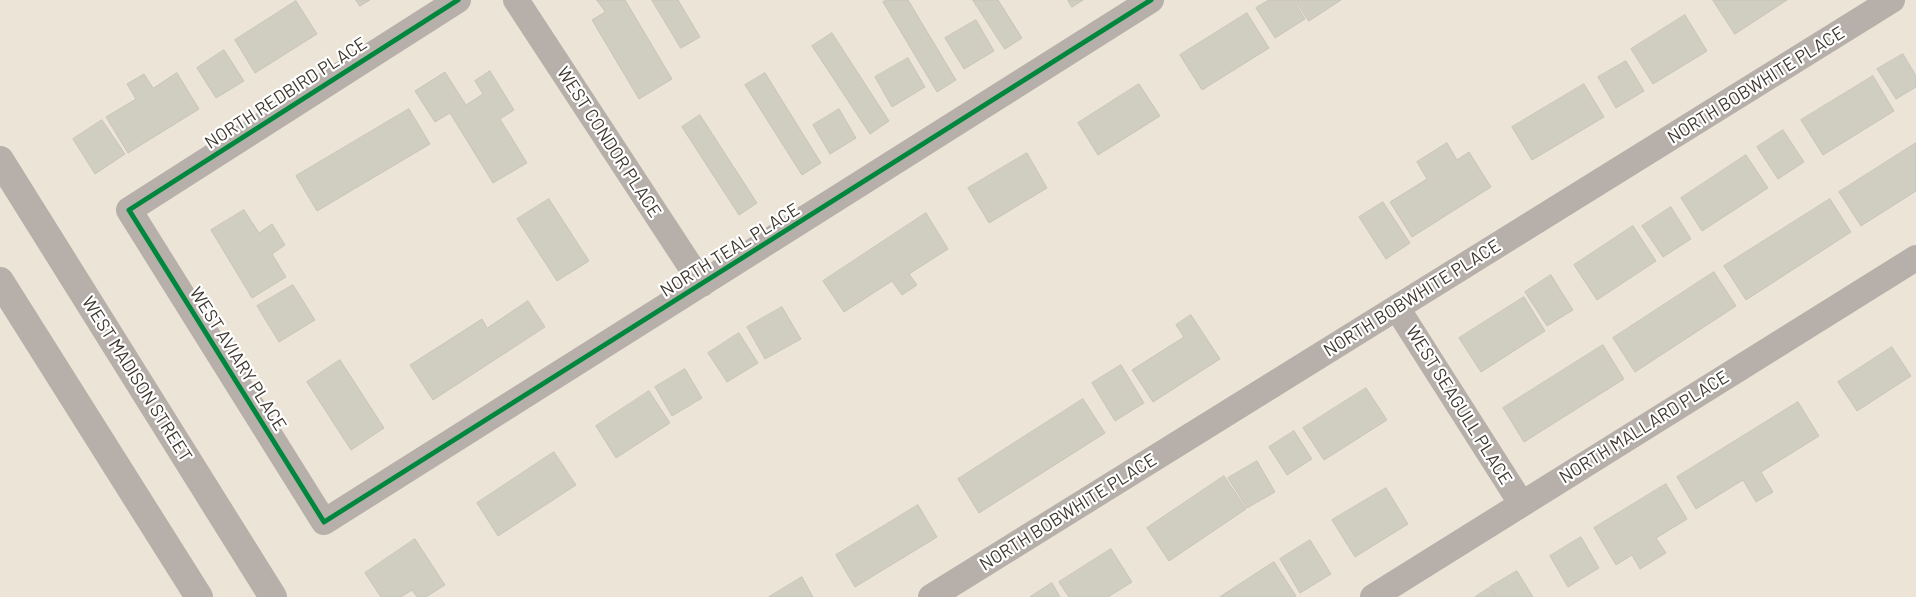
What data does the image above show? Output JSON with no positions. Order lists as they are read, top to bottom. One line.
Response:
{"streets":{"street":["NORTH BOBWHITE PLACE","NORTH REDBIRD PLACE","WEST CONDOR PLACE","NORTH TEAL PLACE","WEST AVIARY PLACE","WEST MADISON STREET","WEST SEAGULL PLACE","NORTH MALLARD PLACE"]},"crossings":[["NORTH BOBWHITE PLACE","WEST SEAGULL PLACE"],["NORTH REDBIRD PLACE","WEST AVIARY PLACE"],["WEST CONDOR PLACE","NORTH TEAL PLACE"],["NORTH TEAL PLACE","WEST AVIARY PLACE"],["WEST SEAGULL PLACE","NORTH MALLARD PLACE"]]}
